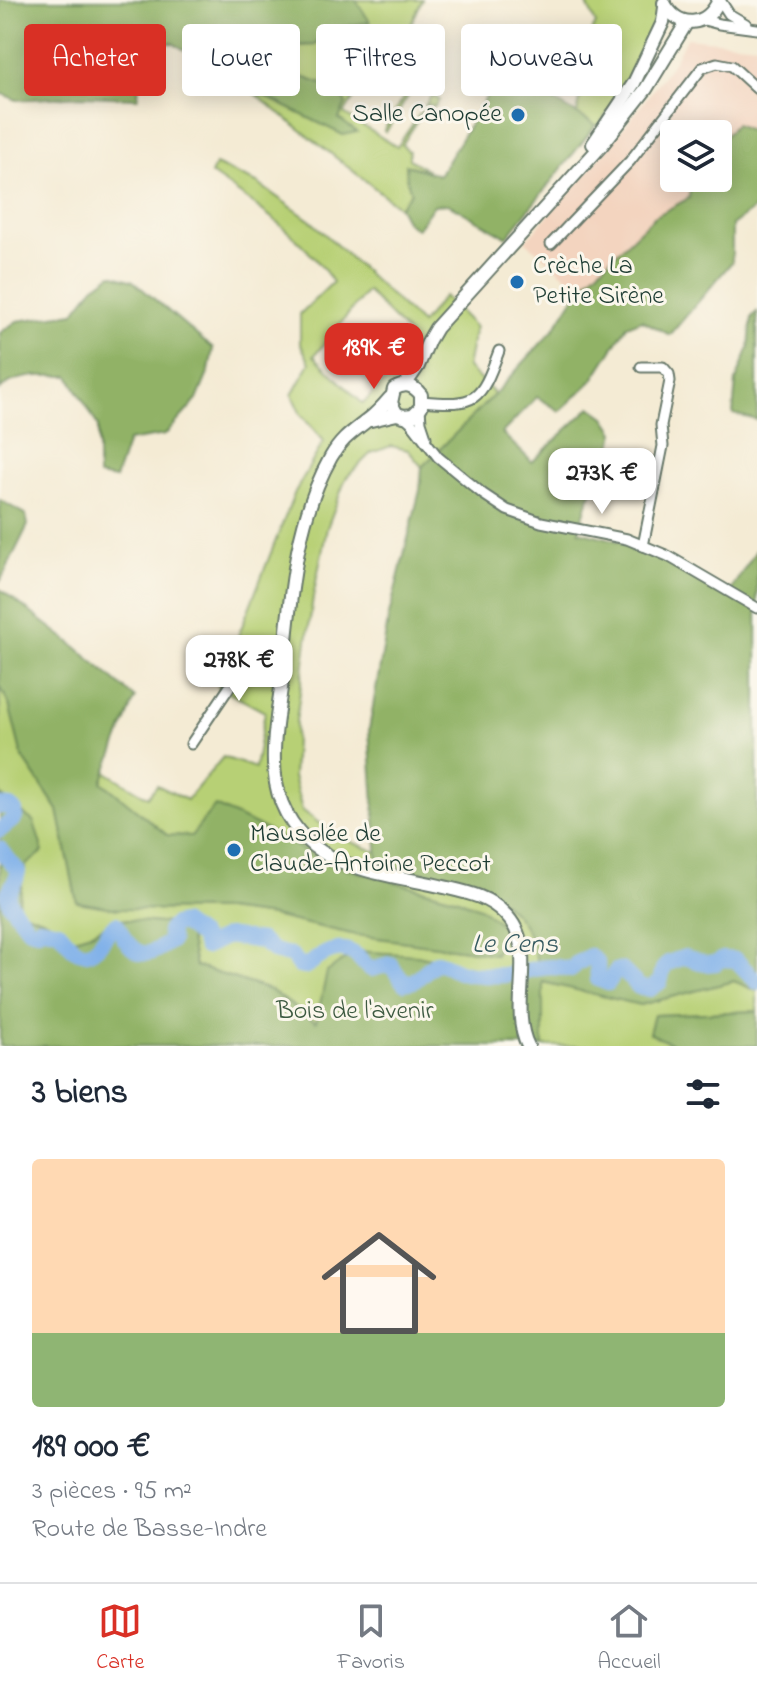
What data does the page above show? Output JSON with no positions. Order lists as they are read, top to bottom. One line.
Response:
{"water":["Le Cens"],"parks":["Bois de l'avenir"],"places":["Salle Canopée","Crèche La Petite Sirène","Mausolée de Claude-Antoine Peccot"],"page":{"chip":["Acheter","Louer","Filtres","Nouveau"],"price":["189K €","273K €","278K €"],"heading":"3 biens","list":[{"name":"189 000 €","note":"3 pièces · 95 m² · Route de Basse-Indre"}],"tabs":["Carte","Favoris","Accueil"]}}
